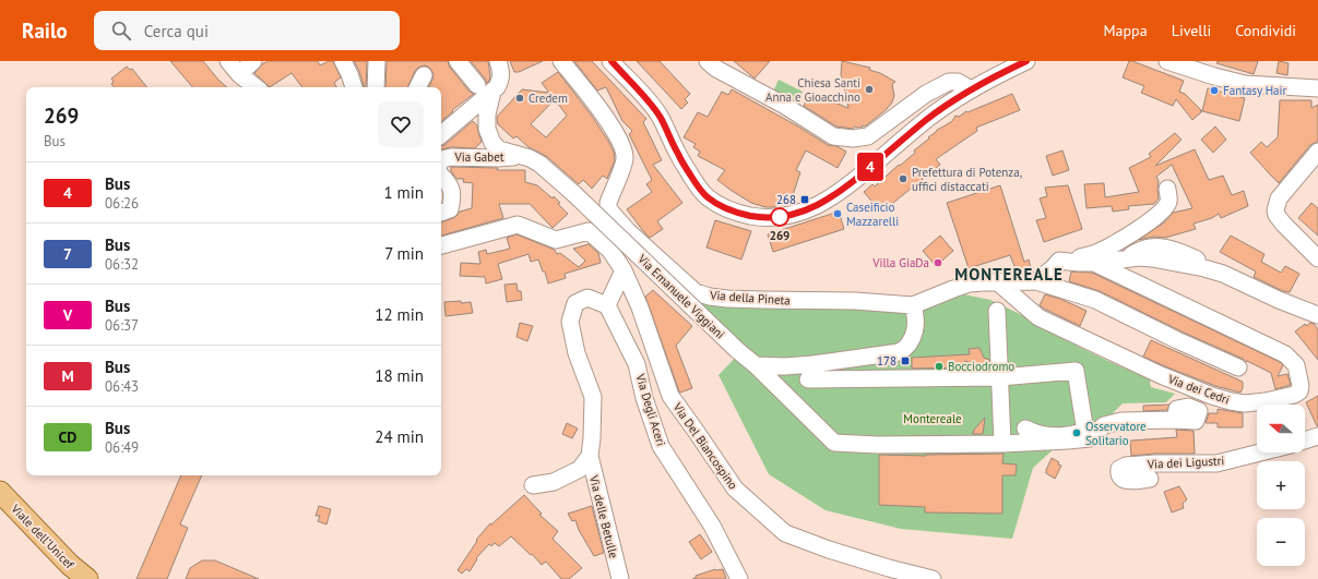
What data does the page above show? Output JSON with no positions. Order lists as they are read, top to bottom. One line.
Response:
{"streets":{"main road":["Viale dell'Unicef"],"street":["Via Gabet","Via Emanuele Viggiani","Via della Pineta","Via dei Cedri","Via Degli Aceri","Via Del Biancospino","Via dei Ligustri","Via delle Betulle"]},"crossings":[["Via Gabet","Via Emanuele Viggiani"],["Via Degli Aceri","Via delle Betulle"]],"districts":["MONTEREALE"],"parks":["Montereale"],"places":{"other":["Chiesa Santi Anna e Gioacchino","Fantasy Hair","Credem","Prefettura di Potenza, uffici distaccati","Caseificio Mazzarelli","269","Villa GiaDa","Bocciodromo","Osservatore Solitario"],"transit":["268","178"]},"lines":["bus line 4"],"north":"left","page":{"header":"Railo","search":"Cerca qui","nav":["Mappa","Livelli","Condividi"],"on_map":"4","heading":["269","Bus"],"list":[{"mark":"4","name":"Bus","note":"06:26","value":"1 min"},{"mark":"7","name":"Bus","note":"06:32","value":"7 min"},{"mark":"V","name":"Bus","note":"06:37","value":"12 min"},{"mark":"M","name":"Bus","note":"06:43","value":"18 min"},{"mark":"CD","name":"Bus","note":"06:49","value":"24 min"}],"map_buttons":["+","−"]}}
